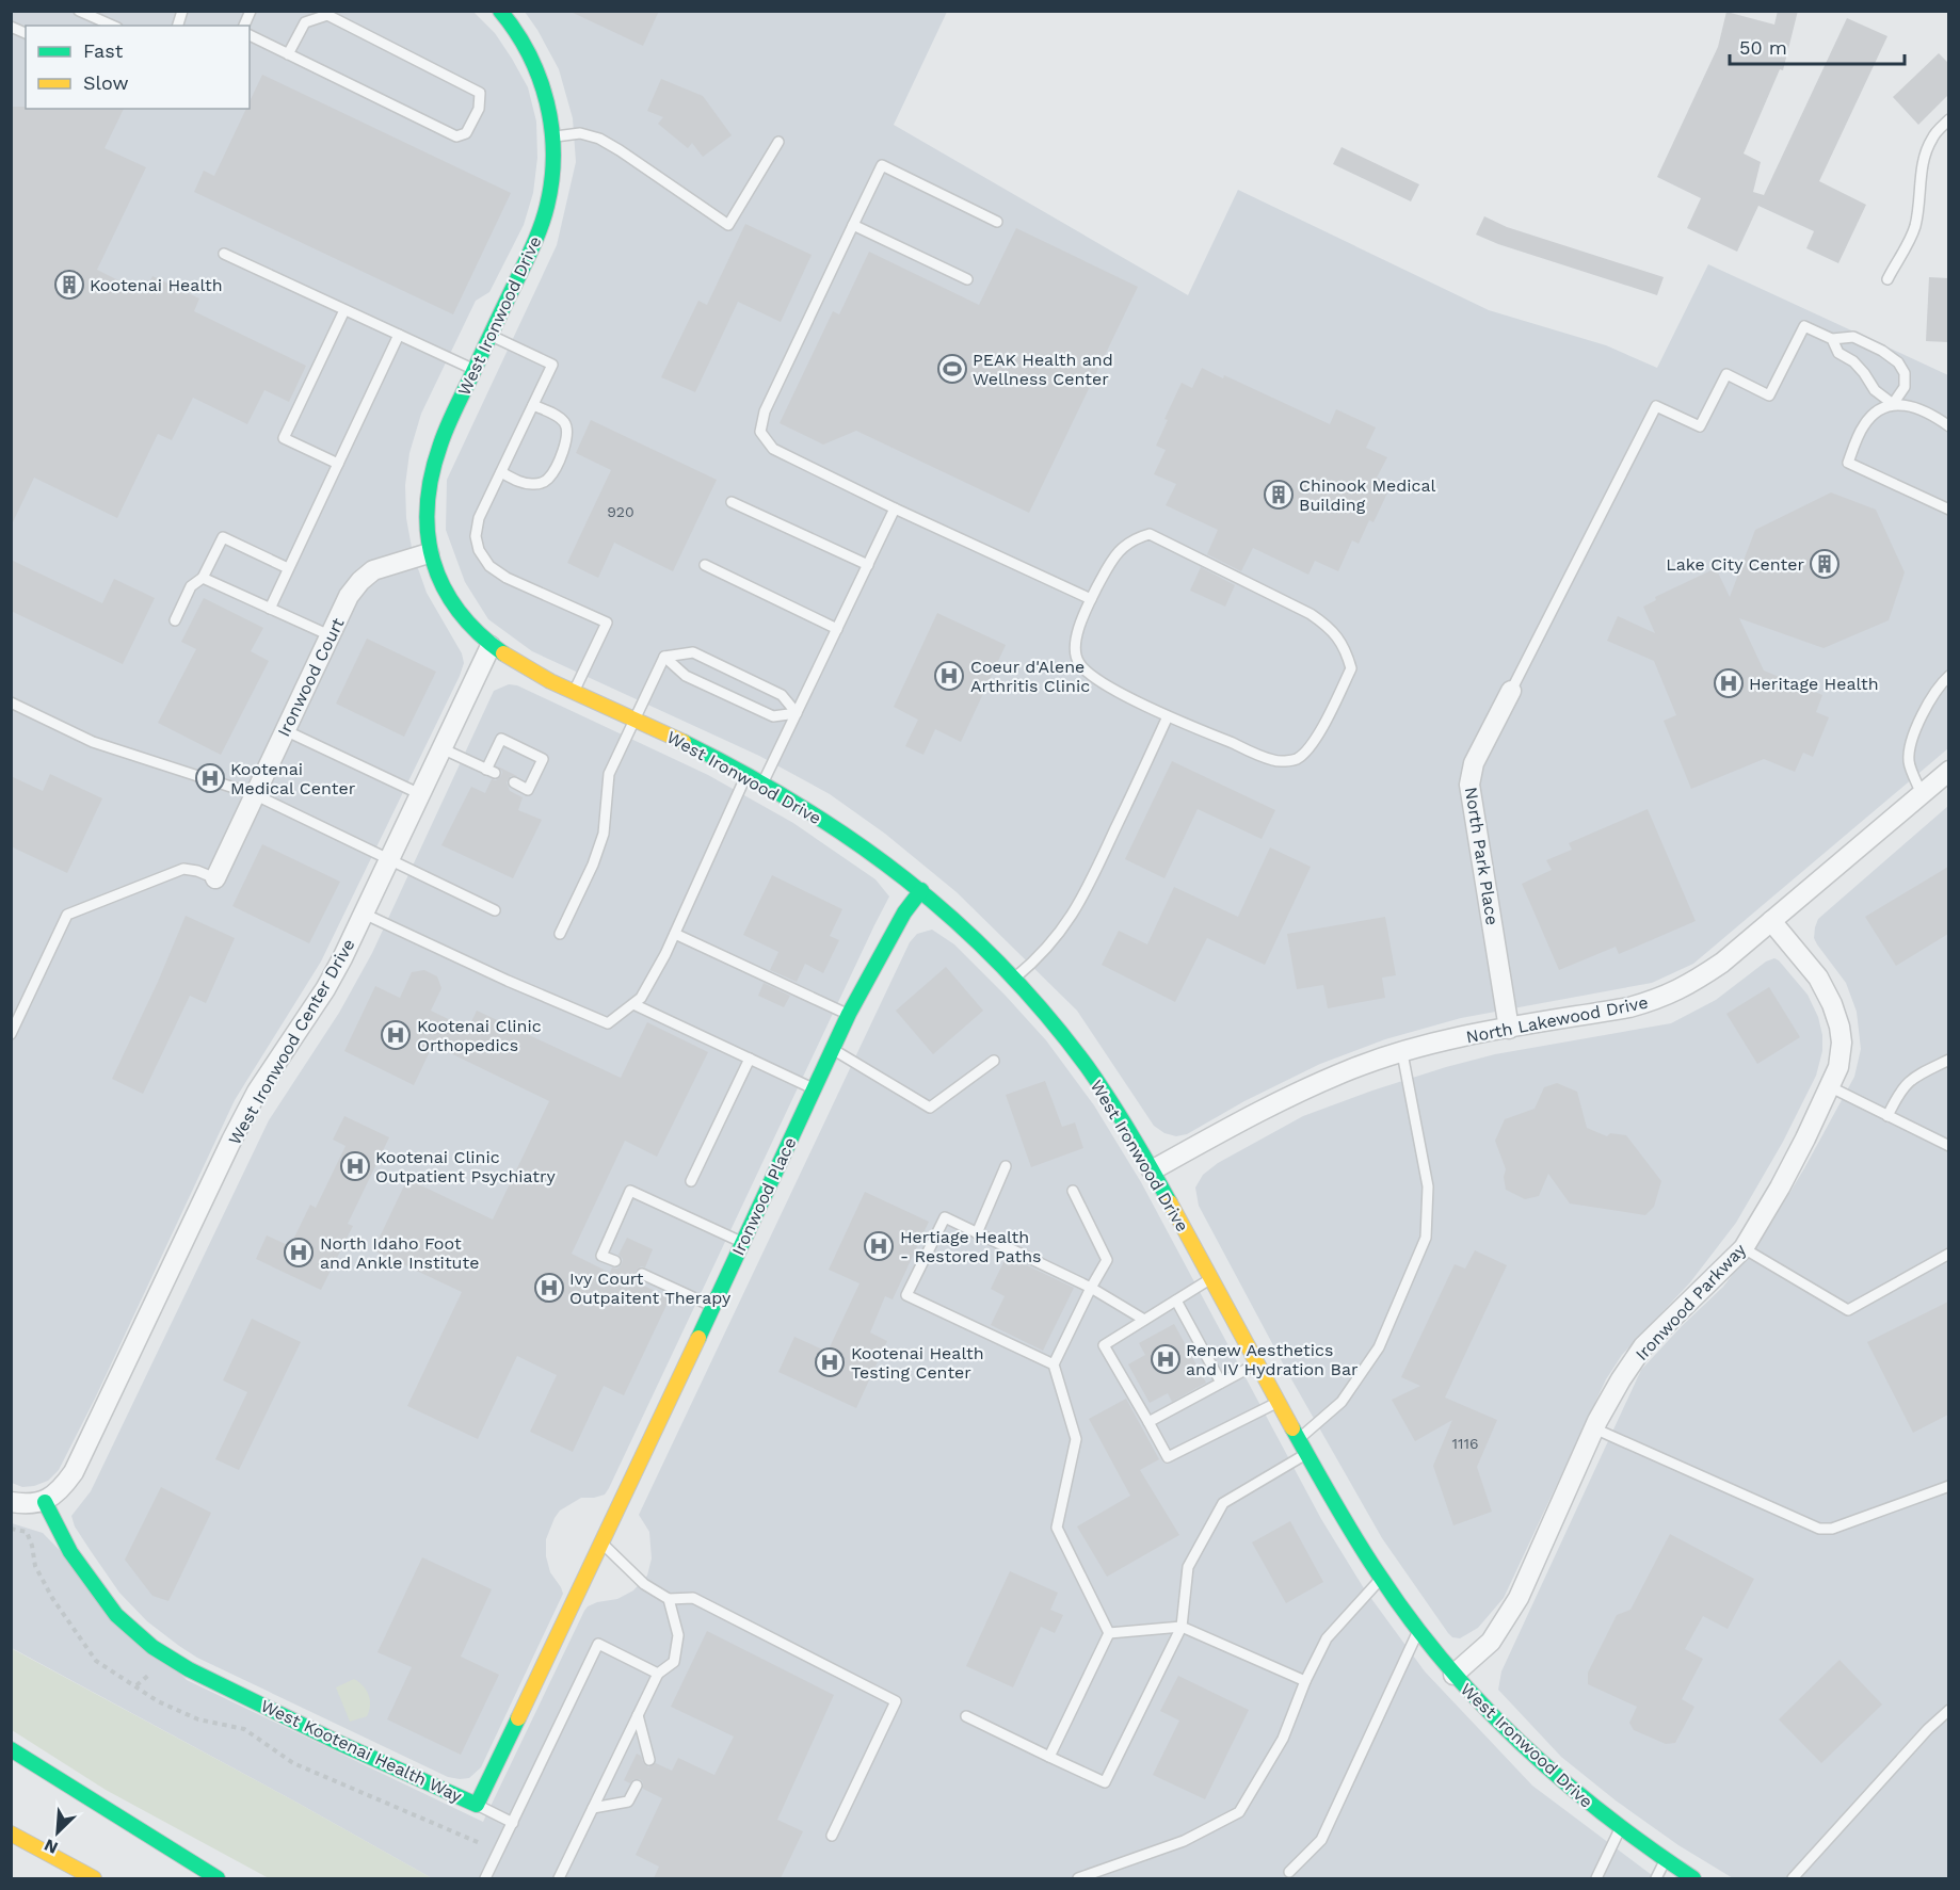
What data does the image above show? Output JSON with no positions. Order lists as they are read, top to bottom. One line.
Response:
{"streets":{"main road":["West Ironwood Drive","Ironwood Place","West Kootenai Health Way"],"street":["Ironwood Court","North Park Place","North Lakewood Drive","West Ironwood Center Drive","Ironwood Parkway"]},"crossings":[["West Ironwood Drive","Ironwood Court"],["West Ironwood Drive","North Lakewood Drive"],["West Ironwood Drive","West Ironwood Center Drive"],["West Ironwood Drive","Ironwood Place"],["West Ironwood Drive","Ironwood Parkway"],["North Park Place","North Lakewood Drive"],["North Lakewood Drive","Ironwood Parkway"],["West Ironwood Center Drive","West Kootenai Health Way"],["Ironwood Place","West Kootenai Health Way"]],"places":{"building":["Kootenai Health","Chinook Medical Building","Lake City Center"],"sports":["PEAK Health and Wellness Center"],"hospital":["Coeur d'Alene Arthritis Clinic","Heritage Health","Kootenai Medical Center","Kootenai Clinic Orthopedics","Kootenai Clinic Outpatient Psychiatry","Hertiage Health - Restored Paths","North Idaho Foot and Ankle Institute","Ivy Court Outpaitent Therapy","Renew Aesthetics and IV Hydration Bar","Kootenai Health Testing Center"]},"house_numbers":["920","1116"],"legend":["Fast","Slow"],"scale_bar":"50 m","north":"bottom left"}
